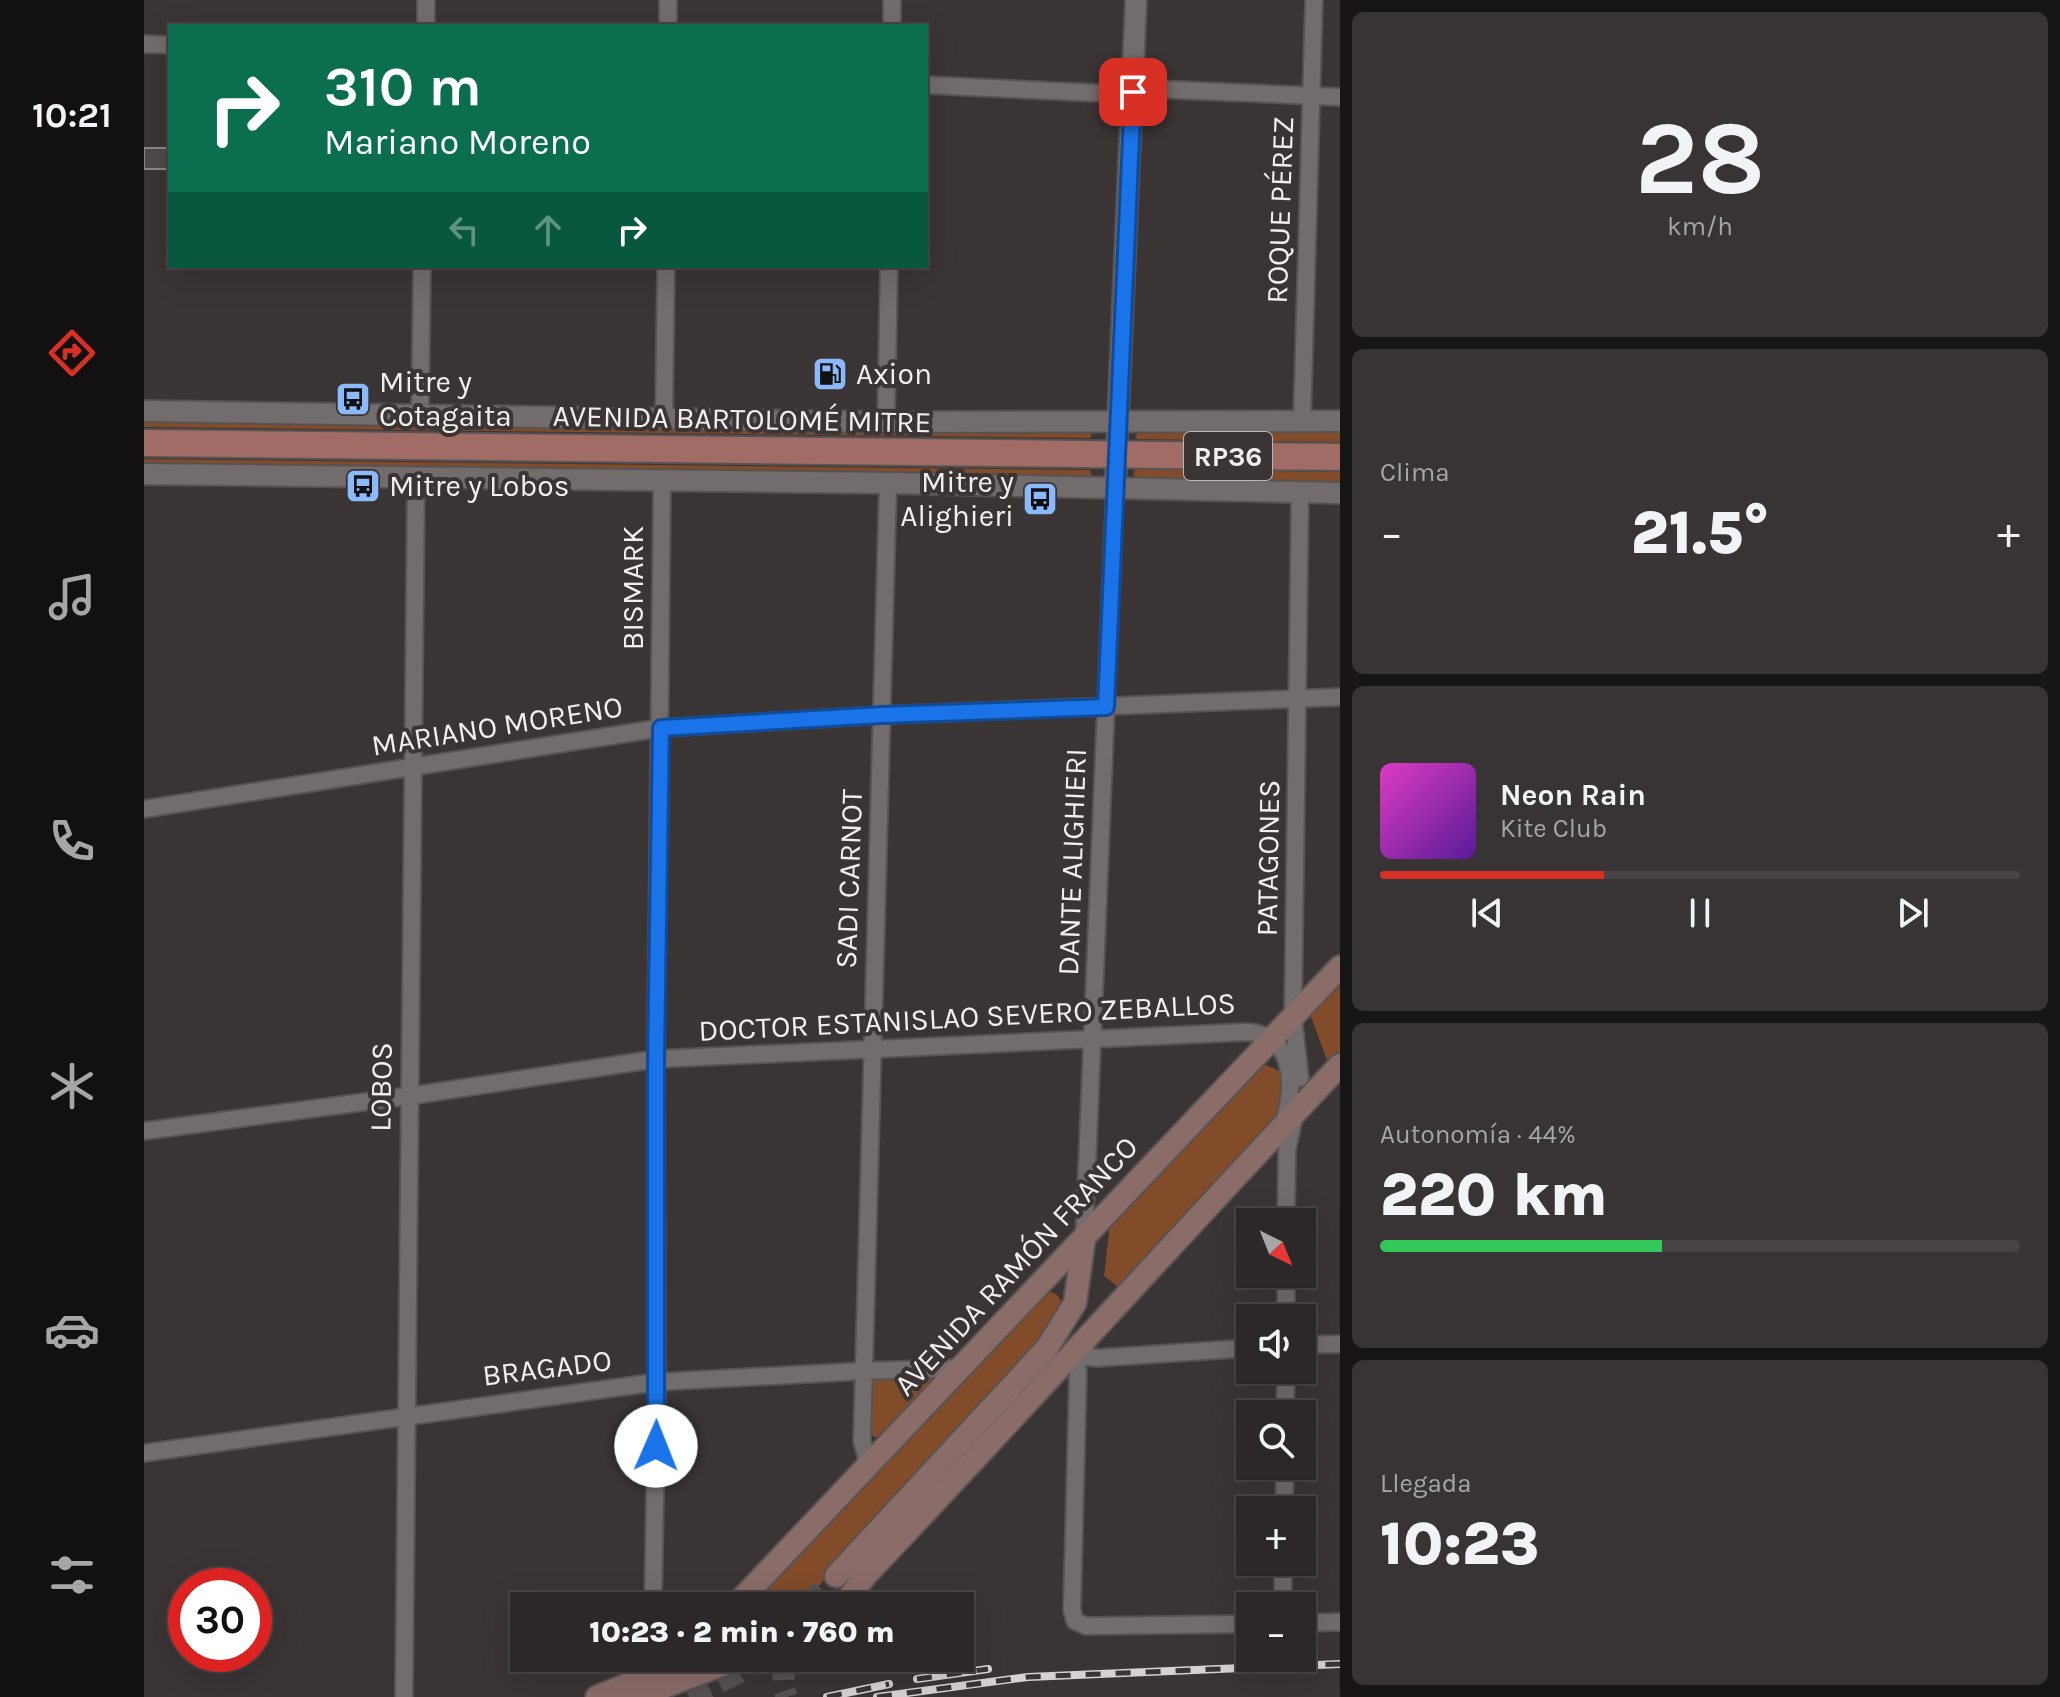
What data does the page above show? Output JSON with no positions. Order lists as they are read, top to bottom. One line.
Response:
{"streets":{"main road":["AVENIDA BARTOLOMÉ MITRE","RP36","AVENIDA RAMÓN FRANCO"],"street":["ROQUE PÉREZ","BISMARK","MARIANO MORENO","PATAGONES","DANTE ALIGHIERI","SADI CARNOT","DOCTOR ESTANISLAO SEVERO ZEBALLOS","LOBOS","BRAGADO"]},"crossings":[["ROQUE PÉREZ","AVENIDA BARTOLOMÉ MITRE"],["AVENIDA BARTOLOMÉ MITRE","BISMARK"],["AVENIDA BARTOLOMÉ MITRE","PATAGONES"],["AVENIDA BARTOLOMÉ MITRE","DANTE ALIGHIERI"],["AVENIDA BARTOLOMÉ MITRE","SADI CARNOT"],["AVENIDA BARTOLOMÉ MITRE","LOBOS"],["BISMARK","MARIANO MORENO"],["BISMARK","DOCTOR ESTANISLAO SEVERO ZEBALLOS"],["BISMARK","BRAGADO"],["MARIANO MORENO","PATAGONES"],["MARIANO MORENO","DANTE ALIGHIERI"],["MARIANO MORENO","SADI CARNOT"],["MARIANO MORENO","LOBOS"],["PATAGONES","DOCTOR ESTANISLAO SEVERO ZEBALLOS"],["PATAGONES","AVENIDA RAMÓN FRANCO"],["DANTE ALIGHIERI","DOCTOR ESTANISLAO SEVERO ZEBALLOS"],["DANTE ALIGHIERI","AVENIDA RAMÓN FRANCO"],["SADI CARNOT","DOCTOR ESTANISLAO SEVERO ZEBALLOS"],["SADI CARNOT","AVENIDA RAMÓN FRANCO"],["SADI CARNOT","BRAGADO"],["DOCTOR ESTANISLAO SEVERO ZEBALLOS","LOBOS"],["DOCTOR ESTANISLAO SEVERO ZEBALLOS","AVENIDA RAMÓN FRANCO"],["LOBOS","BRAGADO"],["AVENIDA RAMÓN FRANCO","BRAGADO"]],"places":{"fuel station":["Axion"],"bus stop":["Mitre y Cotagaita","Mitre y Lobos","Mitre y Alighieri"]},"north":"bottom right","page":{"tabs":"10:21","tile":[["28","km/h"],"Clima",["Autonomía · 44%","220 km"],["Llegada","10:23"]],"turn":["310 m","Mariano Moreno"],"heat":["−","21.5°","+"],"song":["Neon Rain","Kite Club"],"map_buttons":["+","−"],"limit":"30","trip":"10:23 · 2 min · 760 m"}}
